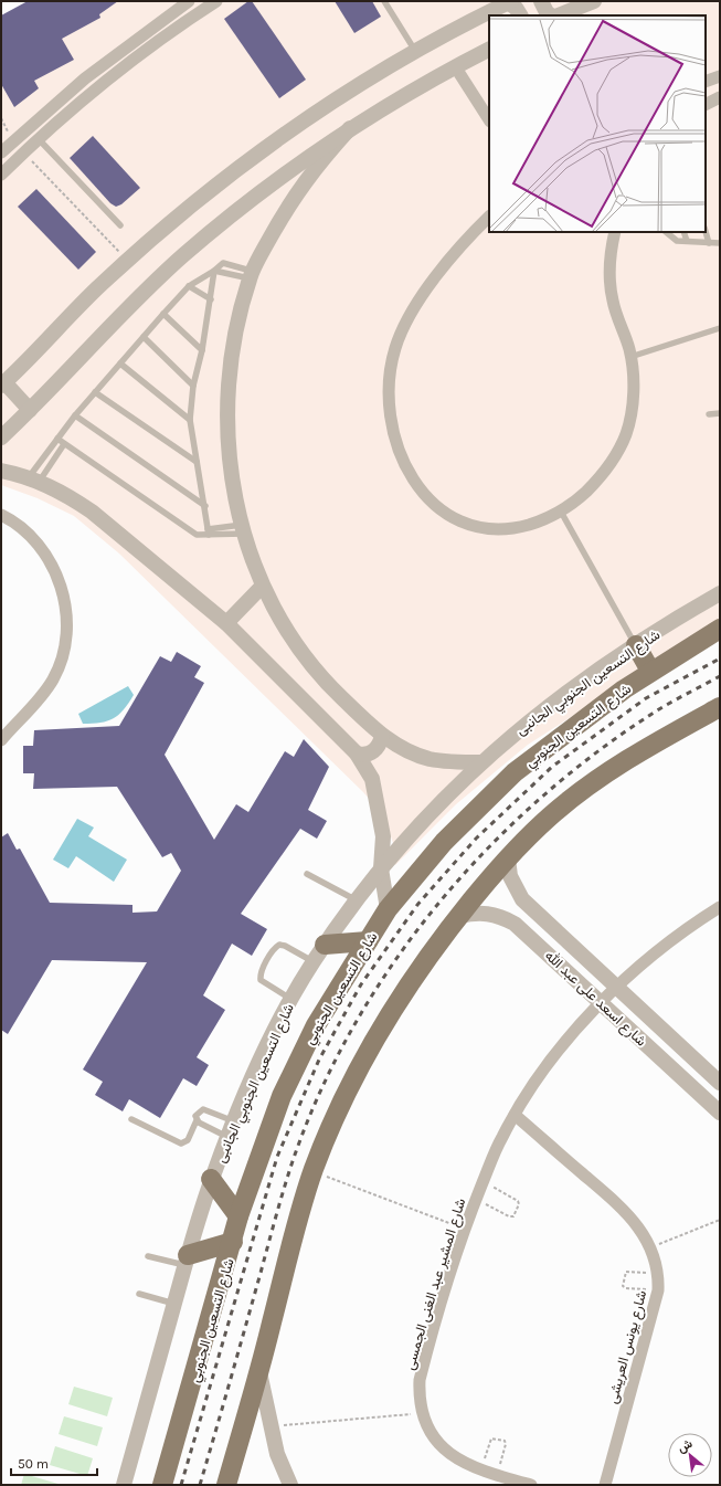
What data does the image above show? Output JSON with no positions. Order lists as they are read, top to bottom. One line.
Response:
{"streets":{"main road":["شارع التسعين الجنوبي"],"street":["شارع التسعين الجنوبي الجانبى","شارع اسعد على عبد الله","شارع المشير عبد الغنى الجمسى","شارع يونس العريشى"]},"crossings":[["شارع اسعد على عبد الله","شارع المشير عبد الغنى الجمسى"],["شارع المشير عبد الغنى الجمسى","شارع يونس العريشى"]],"scale_bar":"50 m","north":"top left"}
